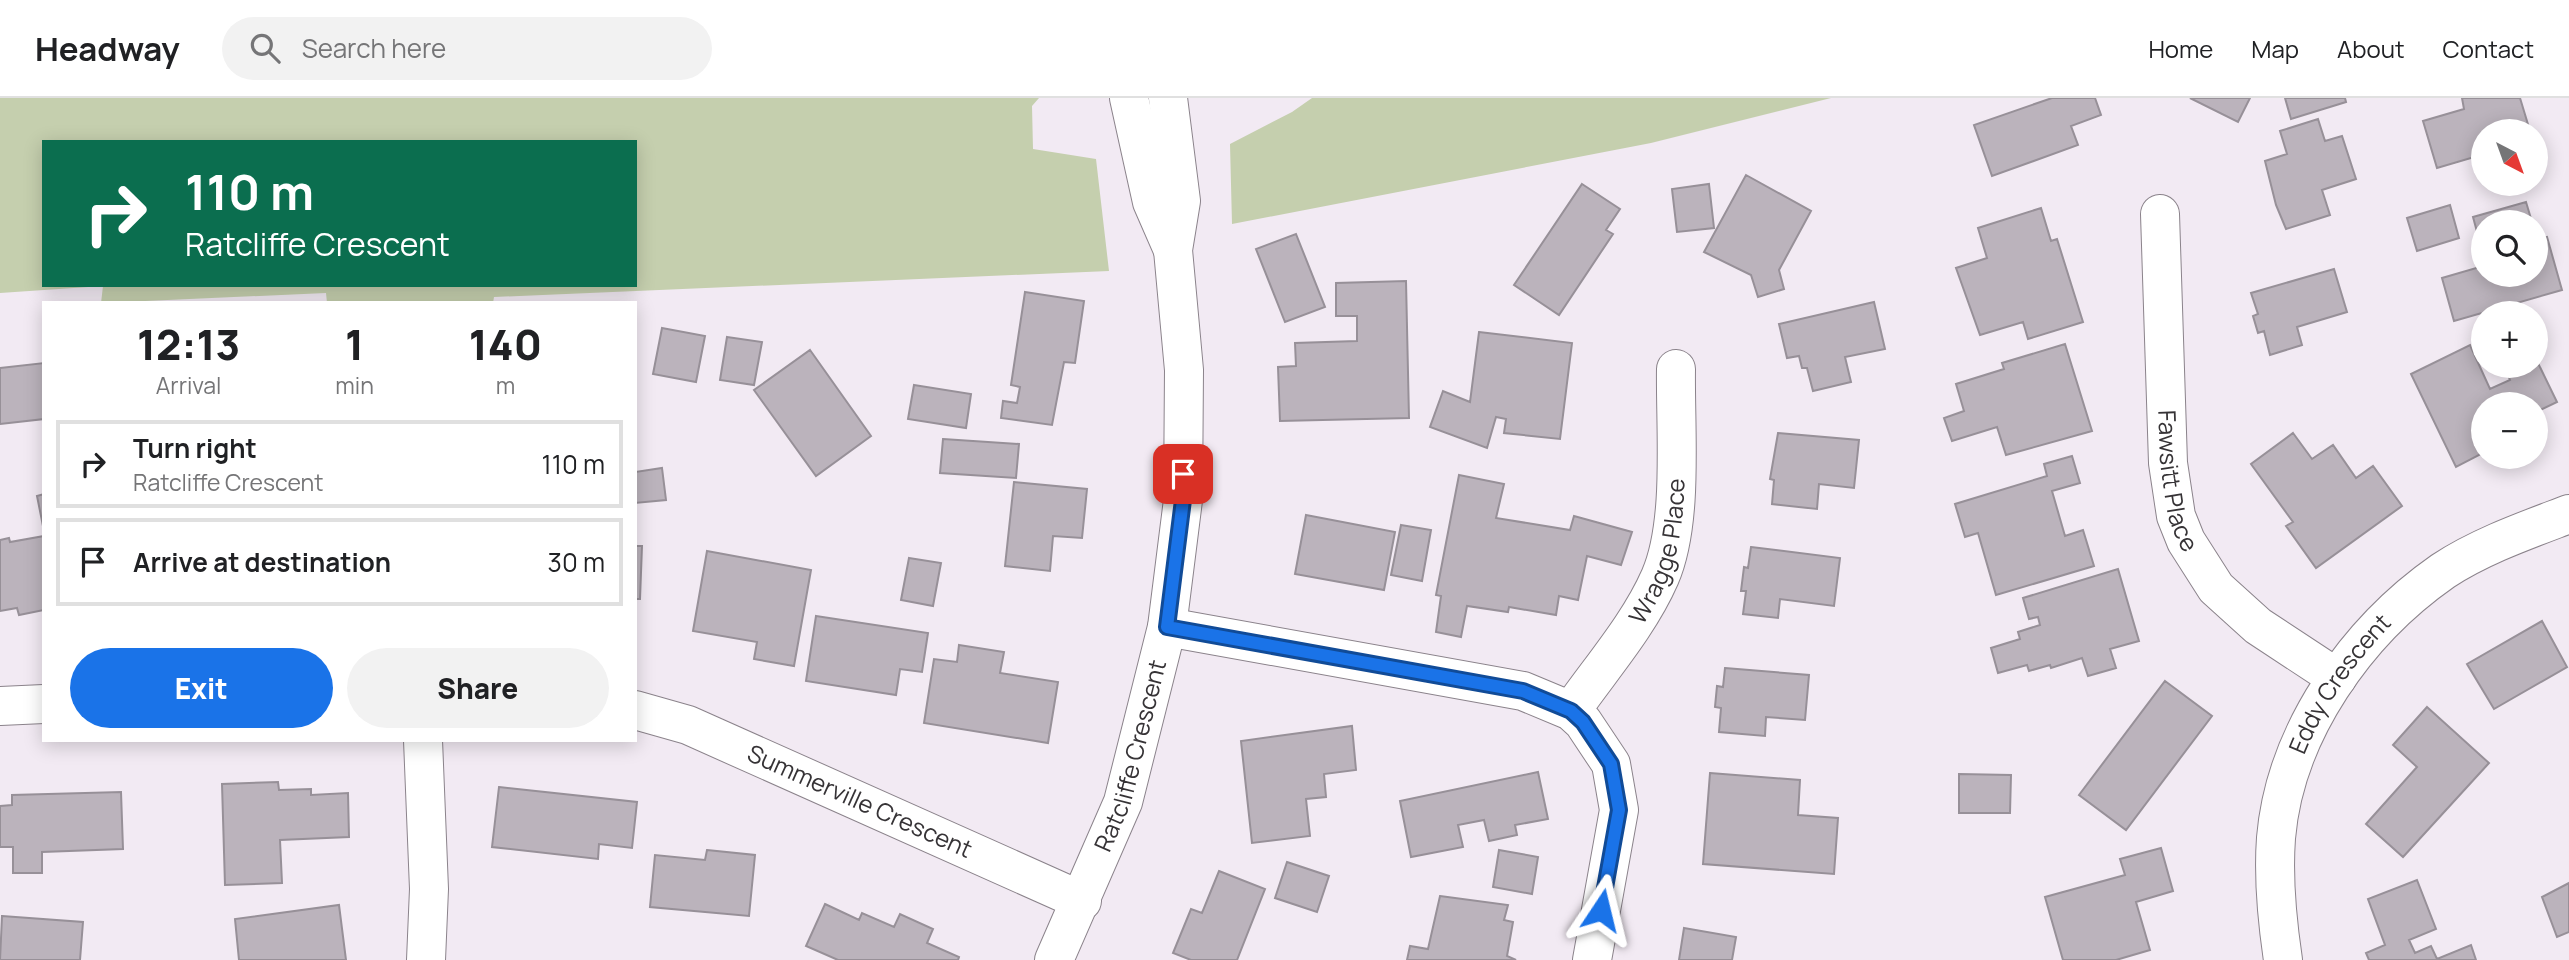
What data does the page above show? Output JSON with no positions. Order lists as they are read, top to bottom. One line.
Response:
{"streets":{"street":["Fawsitt Place","Wragge Place","Eddy Crescent","Ratcliffe Crescent","Summerville Crescent"]},"crossings":[["Fawsitt Place","Eddy Crescent"],["Ratcliffe Crescent","Summerville Crescent"]],"north":"bottom right","page":{"header":"Headway","search":"Search here","nav":["Home","Map","About","Contact"],"map_buttons":["+","−"],"turn":["110 m","Ratcliffe Crescent"],"eta":["12:13","Arrival","1","min","140","m"],"list":[{"name":"Turn right","note":"Ratcliffe Crescent","value":"110 m"},{"name":"Arrive at destination","value":"30 m"}],"buttons":["Exit","Share"]}}
